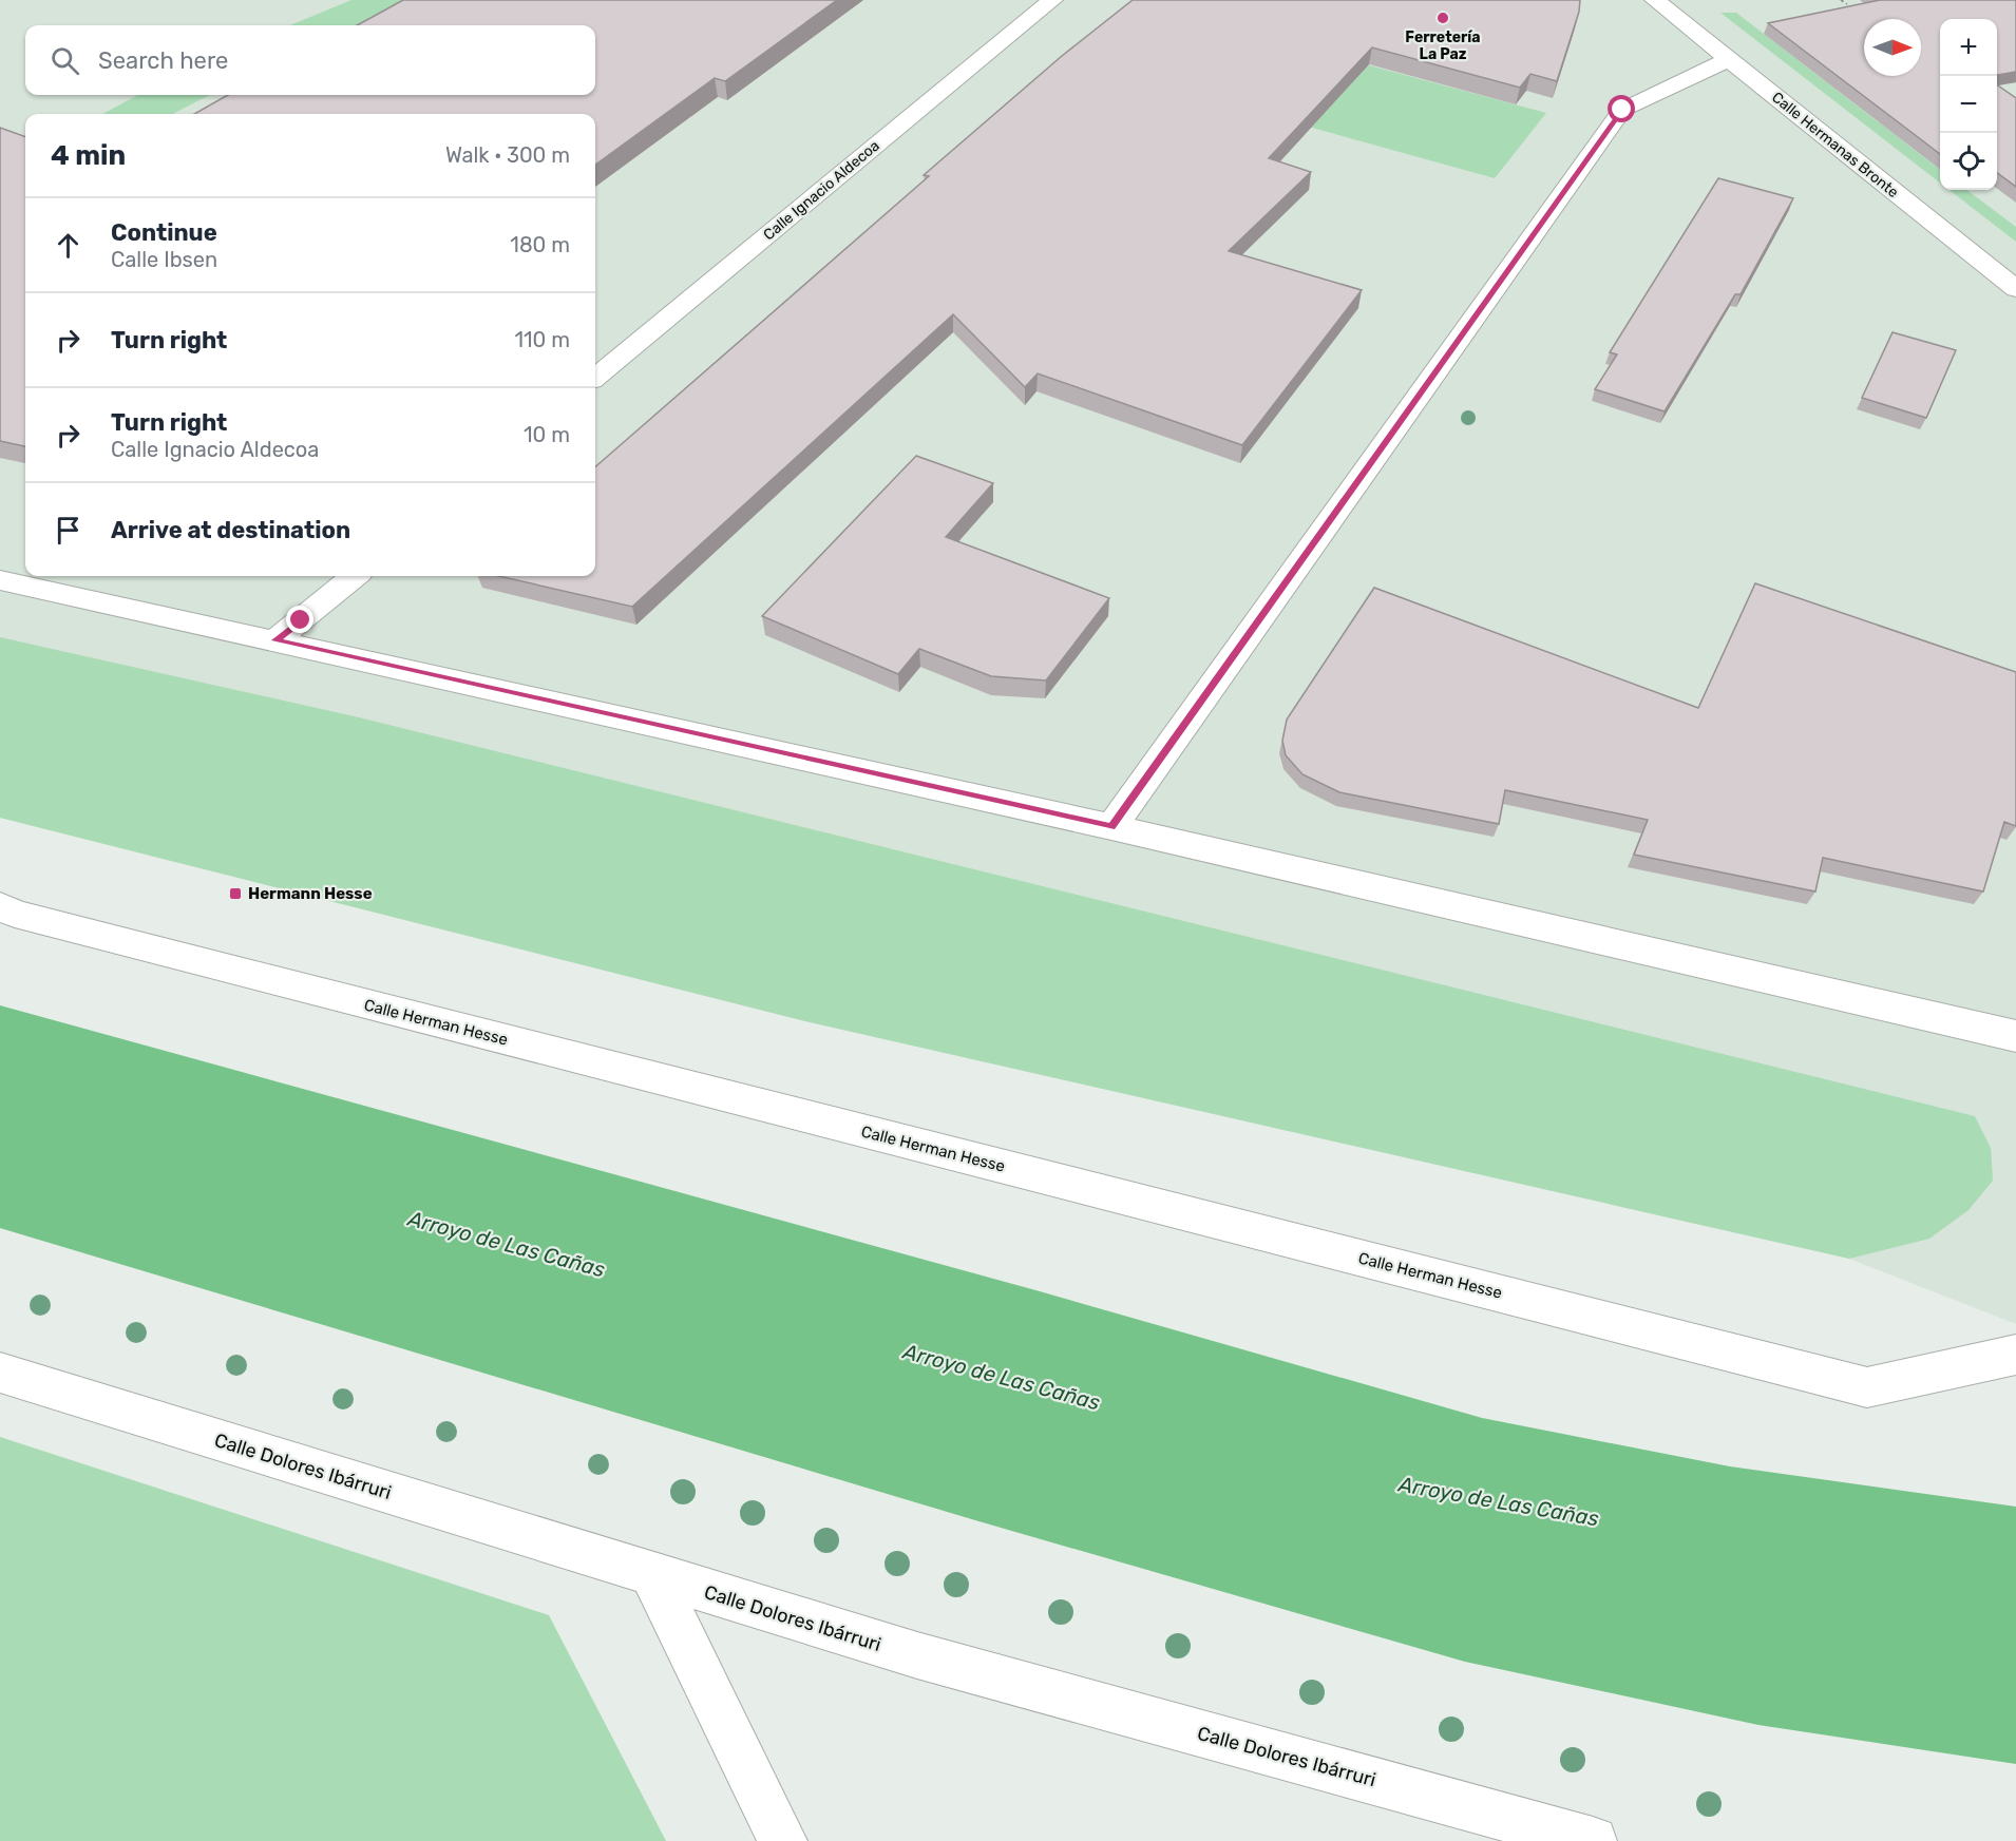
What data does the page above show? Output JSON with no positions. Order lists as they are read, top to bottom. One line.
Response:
{"streets":{"street":["Calle Hermanas Bronte","Calle Ignacio Aldecoa","Calle Herman Hesse","Calle Dolores Ibárruri"]},"water":["Arroyo de Las Cañas"],"places":{"other":["Ferretería La Paz"],"transit":["Hermann Hesse"]},"north":"right","page":{"map_buttons":["+","−"],"search":"Search here","heading":["4 min","Walk · 300 m"],"list":[["Continue","Calle Ibsen","180 m"],["Turn right","110 m"],["Turn right","Calle Ignacio Aldecoa","10 m"],"Arrive at destination"]}}
